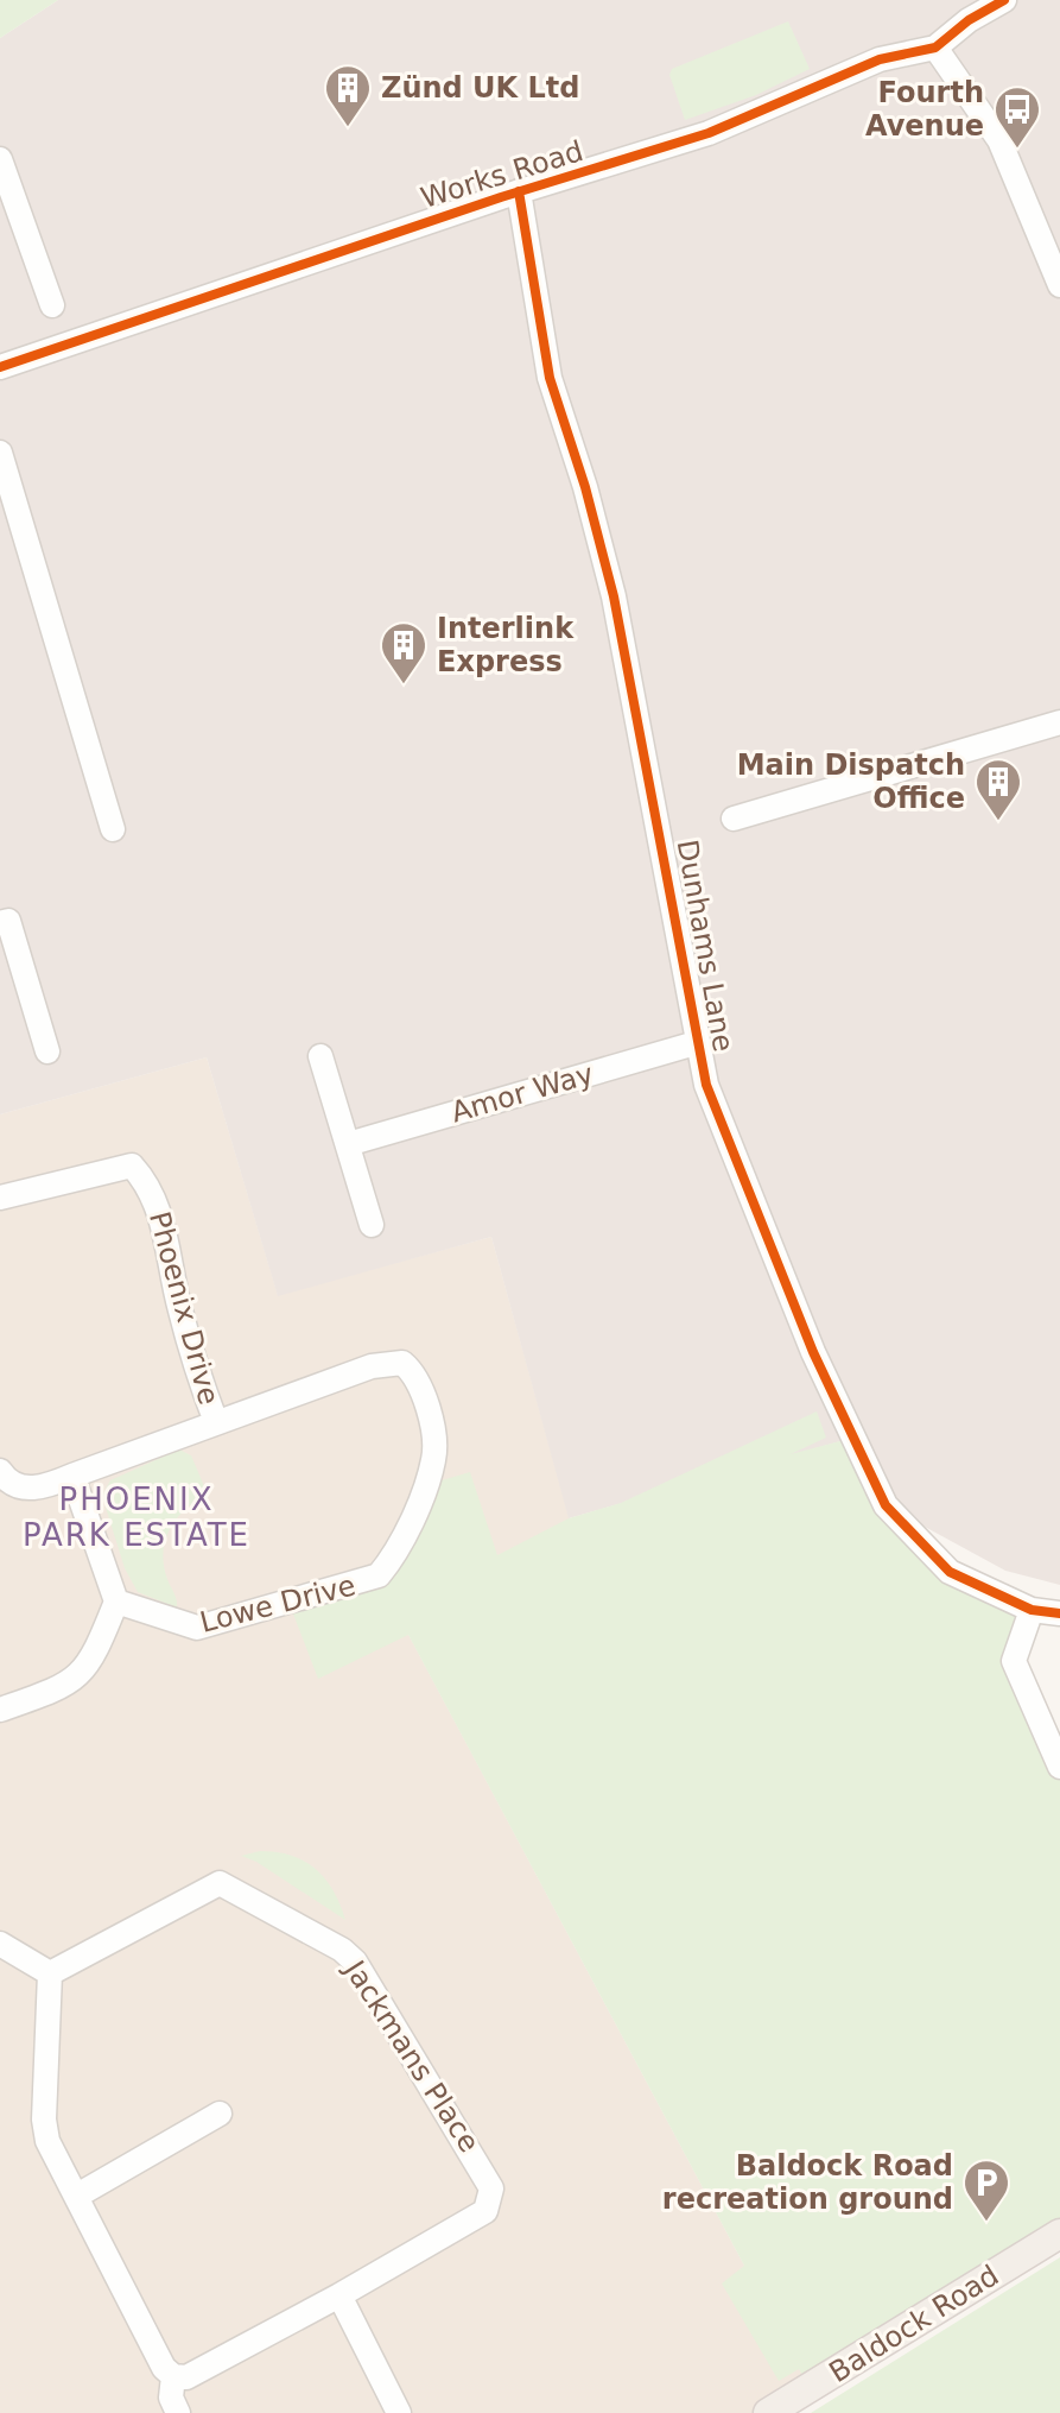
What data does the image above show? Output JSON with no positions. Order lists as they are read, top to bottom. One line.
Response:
{"streets":{"main road":["Baldock Road"],"street":["Works Road","Dunhams Lane","Amor Way","Phoenix Drive","Lowe Drive","Jackmans Place"]},"crossings":[["Works Road","Dunhams Lane"],["Dunhams Lane","Amor Way"],["Phoenix Drive","Lowe Drive"]],"districts":["PHOENIX PARK ESTATE"],"places":{"building":["Zünd UK Ltd","Interlink Express","Main Dispatch Office"],"bus stop":["Fourth Avenue"],"parking":["Baldock Road recreation ground"]}}
